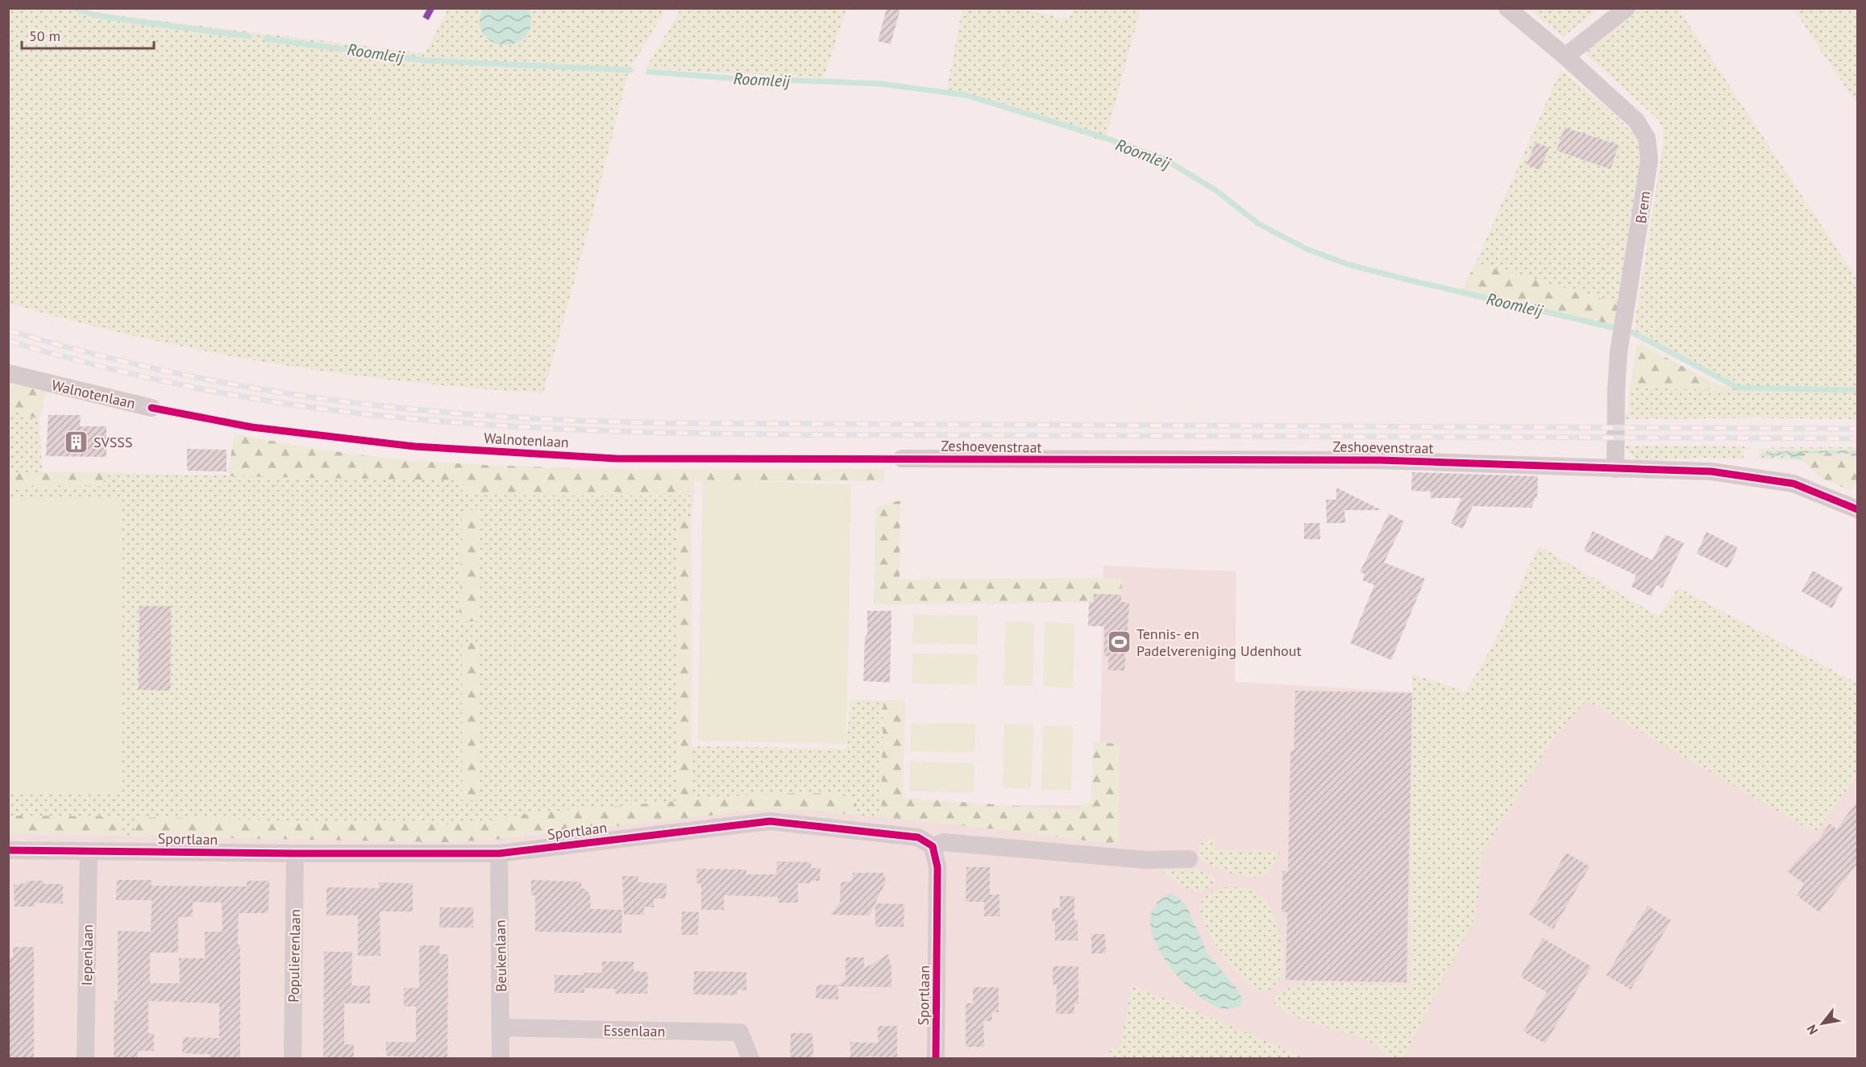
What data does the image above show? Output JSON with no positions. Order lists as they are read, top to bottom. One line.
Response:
{"streets":{"street":["Brem","Walnotenlaan","Zeshoevenstraat","Sportlaan","Iepenlaan","Populierenlaan","Beukenlaan","Essenlaan"]},"crossings":[["Brem","Zeshoevenstraat"],["Sportlaan","Iepenlaan"],["Sportlaan","Populierenlaan"],["Sportlaan","Beukenlaan"],["Beukenlaan","Essenlaan"]],"water":["Roomleij"],"places":{"building":["SVSSS"],"sports":["Tennis- en Padelvereniging Udenhout"]},"scale_bar":"50 m","north":"bottom left"}
